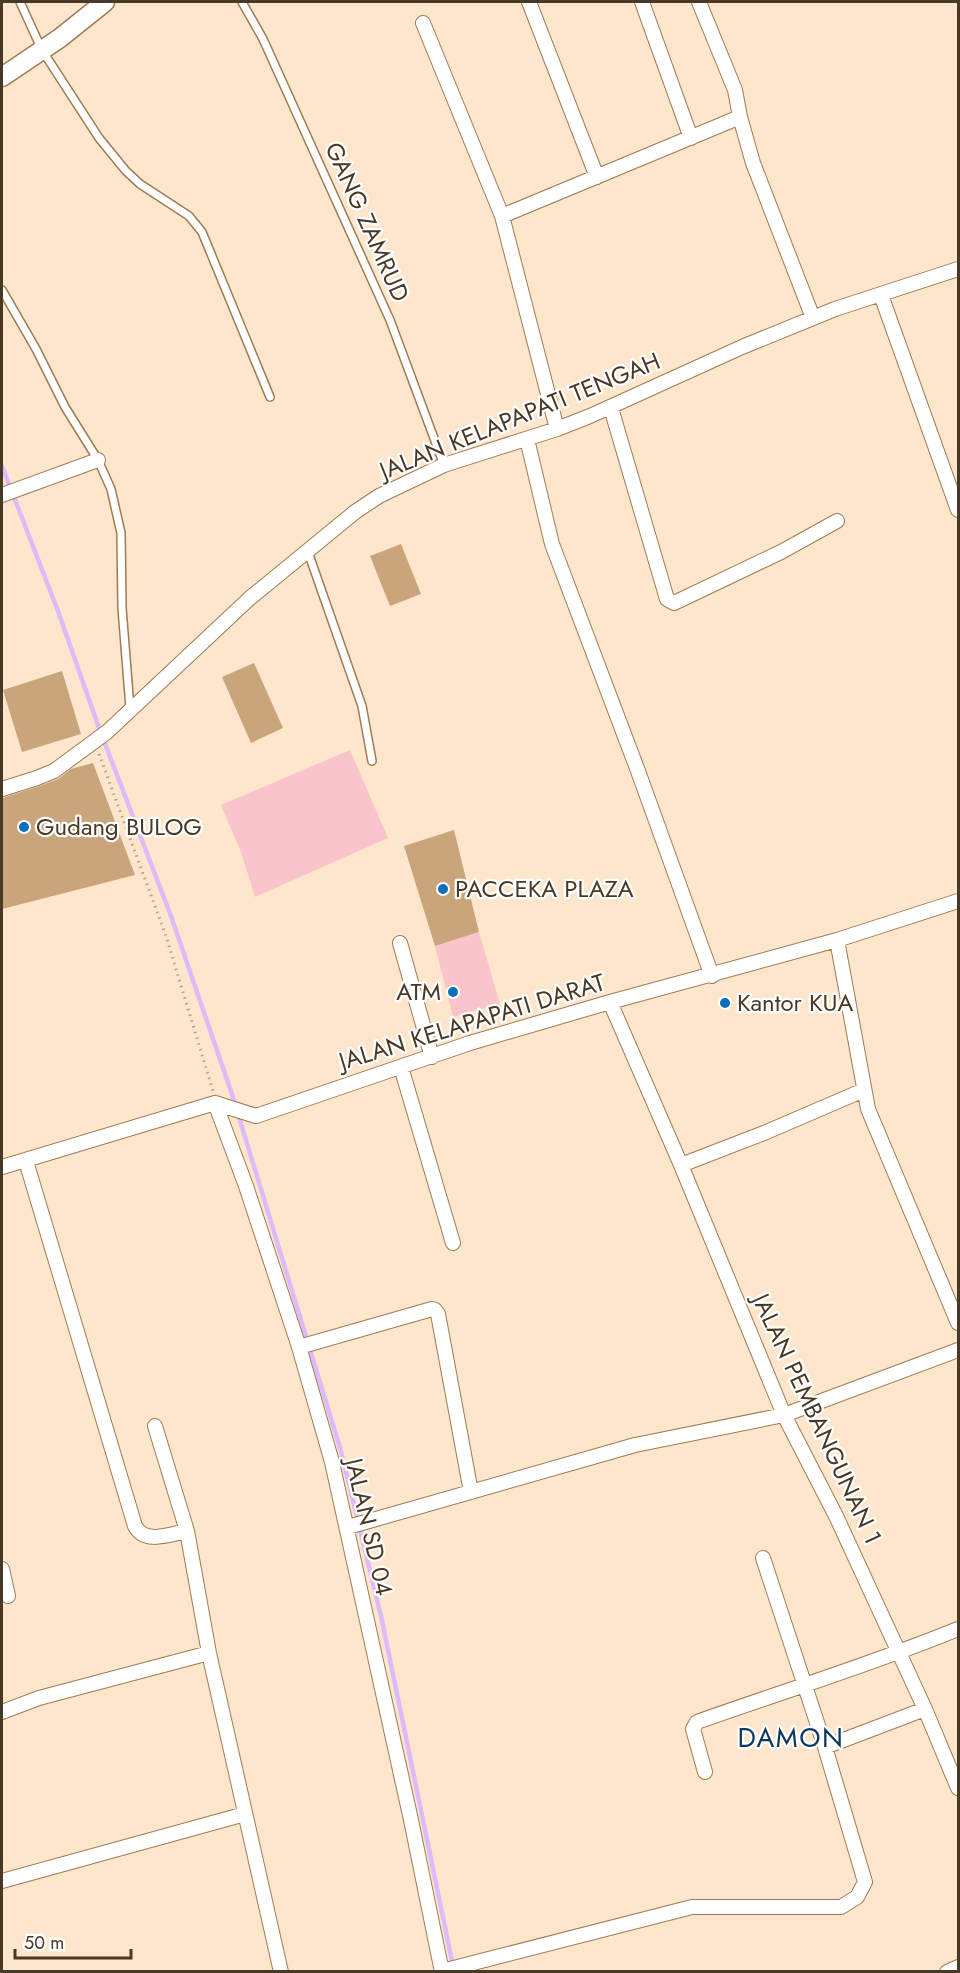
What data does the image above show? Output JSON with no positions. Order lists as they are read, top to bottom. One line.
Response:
{"streets":{"street":["JALAN KELAPAPATI TENGAH","JALAN KELAPAPATI DARAT","JALAN PEMBANGUNAN 1","JALAN SD 04"],"lane":["GANG ZAMRUD"]},"crossings":[["GANG ZAMRUD","JALAN KELAPAPATI TENGAH"],["JALAN KELAPAPATI DARAT","JALAN PEMBANGUNAN 1"],["JALAN KELAPAPATI DARAT","JALAN SD 04"]],"districts":["DAMON"],"places":["Gudang BULOG","PACCEKA PLAZA","ATM","Kantor KUA"],"scale_bar":"50 m"}
